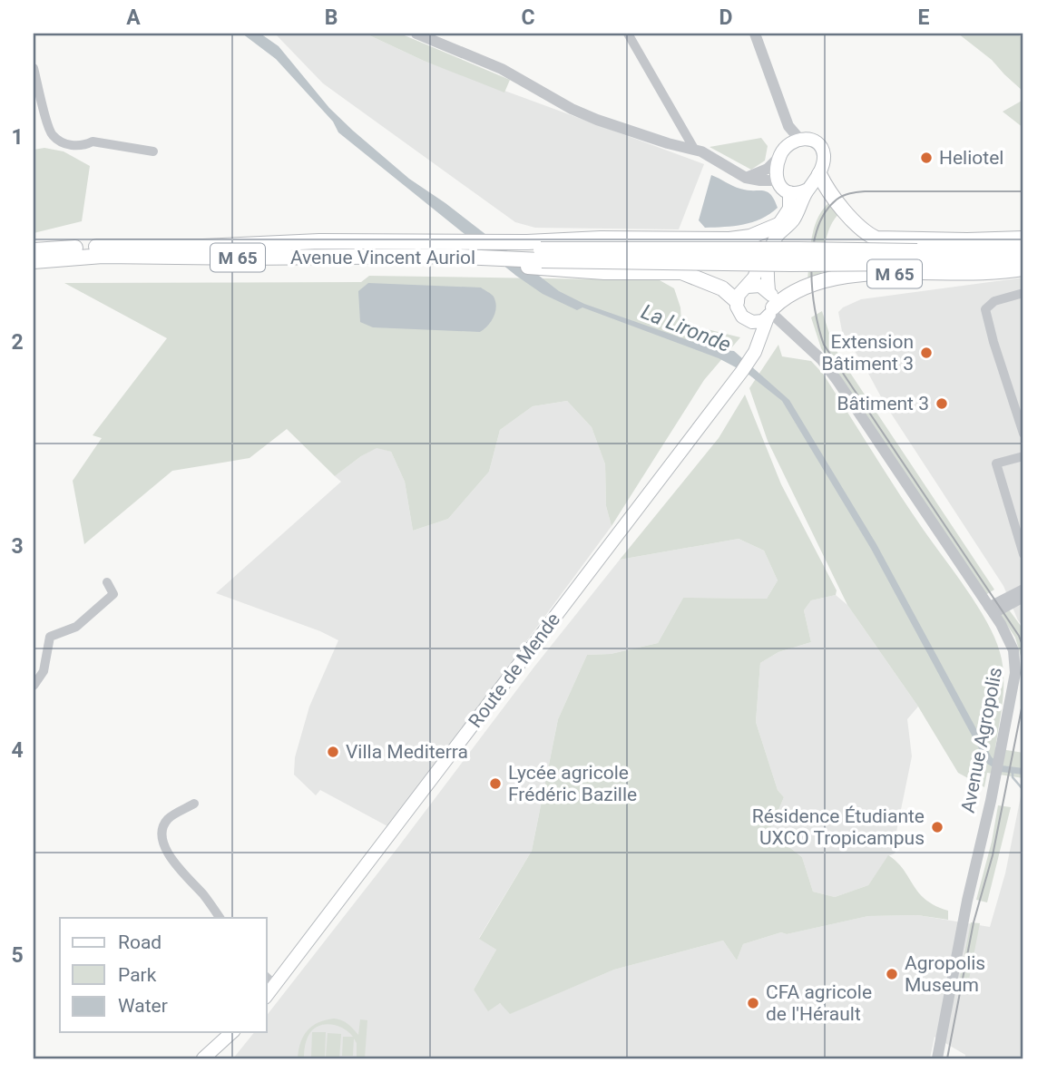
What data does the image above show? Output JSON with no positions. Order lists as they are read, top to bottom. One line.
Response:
{"streets":{"main road":["M 65","Avenue Vincent Auriol","Route de Mende"],"street":["Avenue Agropolis"]},"crossings":[["M 65","Avenue Vincent Auriol"],["M 65","Route de Mende"],["M 65","Avenue Agropolis"],["Route de Mende","Avenue Agropolis"]],"water":["La Lironde"],"places":["Heliotel","Extension Bâtiment 3","Bâtiment 3","Villa Mediterra","Lycée agricole Frédéric Bazille","Résidence Étudiante UXCO Tropicampus","Agropolis Museum","CFA agricole de l'Hérault"],"legend":["Road","Park","Water"],"grid":{"columns":["A","B","C","D","E"],"rows":["1","2","3","4","5"]}}
